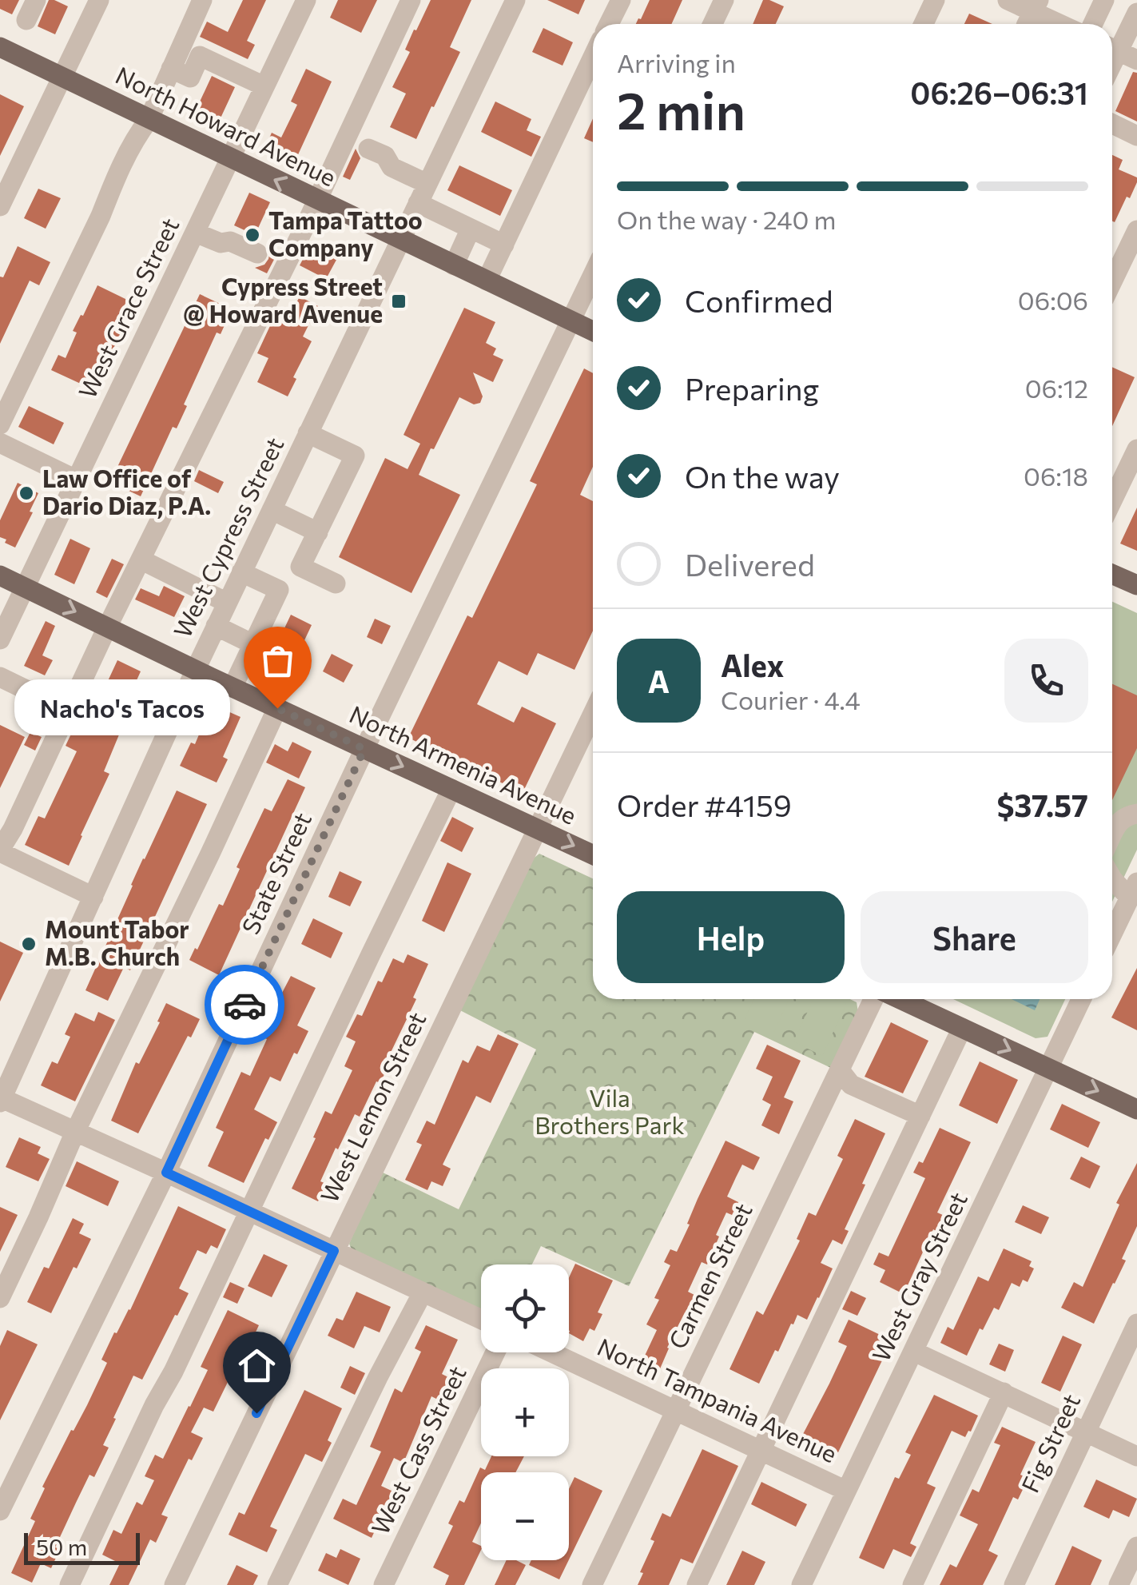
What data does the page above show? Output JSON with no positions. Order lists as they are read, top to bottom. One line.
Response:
{"streets":{"main road":["North Howard Avenue","North Armenia Avenue"],"street":["West Grace Street","West Cypress Street","State Street","West Lemon Street","Carmen Street","West Gray Street","North Tampania Avenue","Fig Street","West Cass Street"]},"crossings":[["North Howard Avenue","West Grace Street"],["North Howard Avenue","West Cypress Street"],["North Howard Avenue","State Street"],["West Grace Street","North Armenia Avenue"],["West Cypress Street","North Armenia Avenue"],["North Armenia Avenue","State Street"],["North Armenia Avenue","West Lemon Street"],["Carmen Street","North Tampania Avenue"],["West Gray Street","North Tampania Avenue"]],"one_way":["North Armenia Avenue"],"parks":["Vila Brothers Park"],"places":{"other":["Tampa Tattoo Company","Law Office of Dario Diaz, P.A.","Nacho's Tacos","Mount Tabor M.B. Church"],"transit":["Cypress Street @ Howard Avenue"]},"scale_bar":"50 m","page":{"heading":["2 min","Arriving in","06:26–06:31"],"panel":["Alex","Courier · 4.4","Order #4159","$37.57"],"bar":"On the way · 240 m","list":[["Confirmed","06:06"],["Preparing","06:12"],["On the way","06:18"],"Delivered"],"round":"A","bubble":"Nacho's Tacos","buttons":["Help","Share"],"map_buttons":["+","−"],"scale":"50 m"}}
